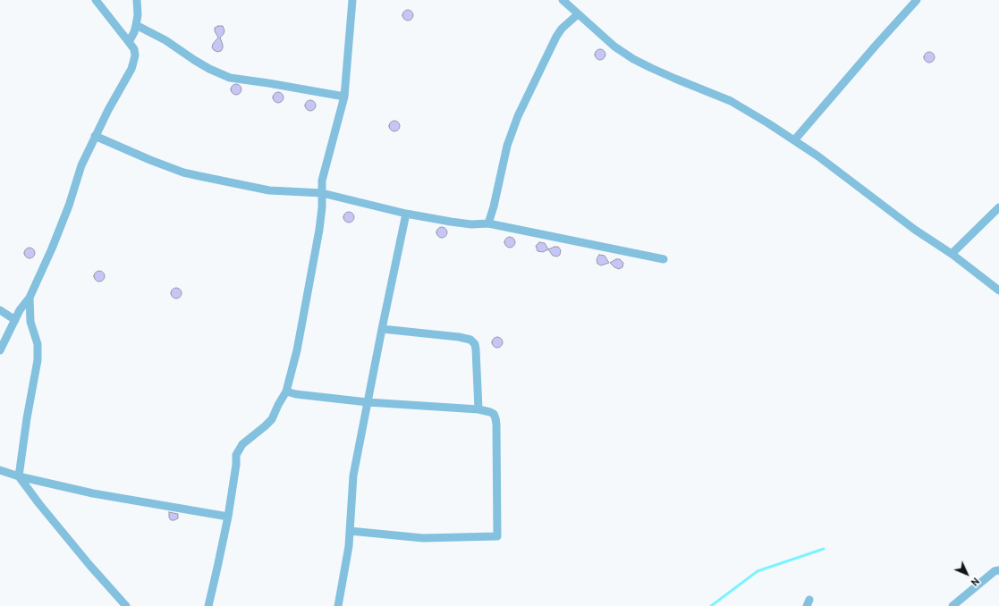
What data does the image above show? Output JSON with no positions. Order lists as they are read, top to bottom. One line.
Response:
{"north":"bottom right"}
